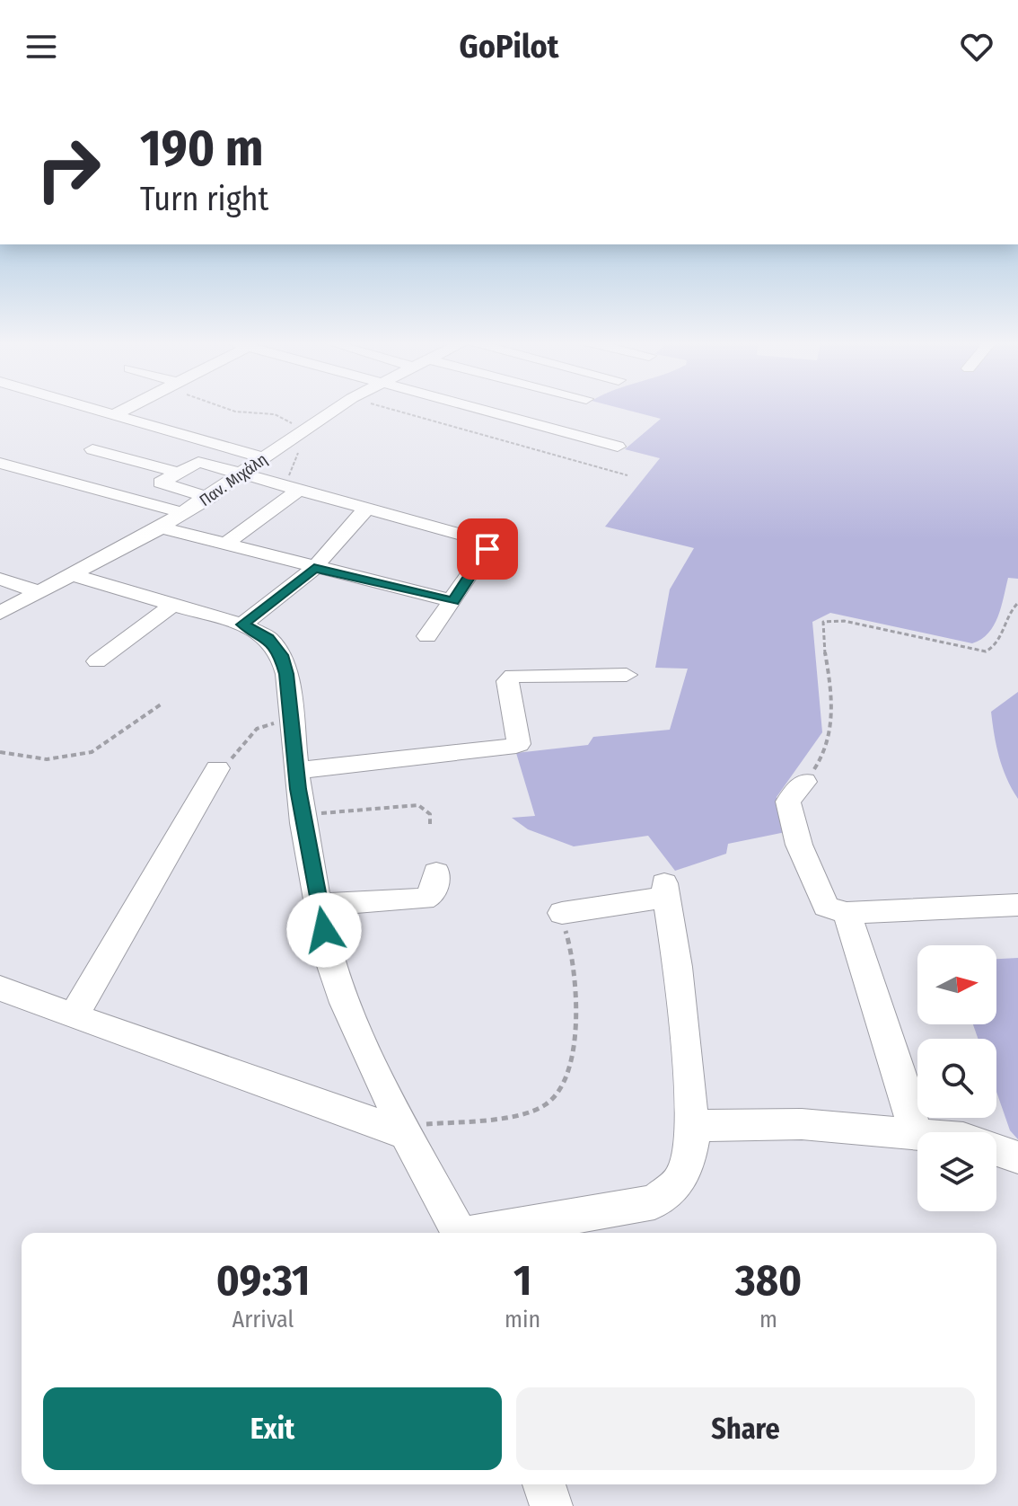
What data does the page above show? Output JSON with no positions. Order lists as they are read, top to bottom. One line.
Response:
{"streets":{"street":["Παν. Μιχάλη"]},"north":"right","page":{"header":"GoPilot","turn":["190 m","Turn right"],"eta":["09:31","Arrival","1","min","380","m"],"buttons":["Exit","Share"]}}
